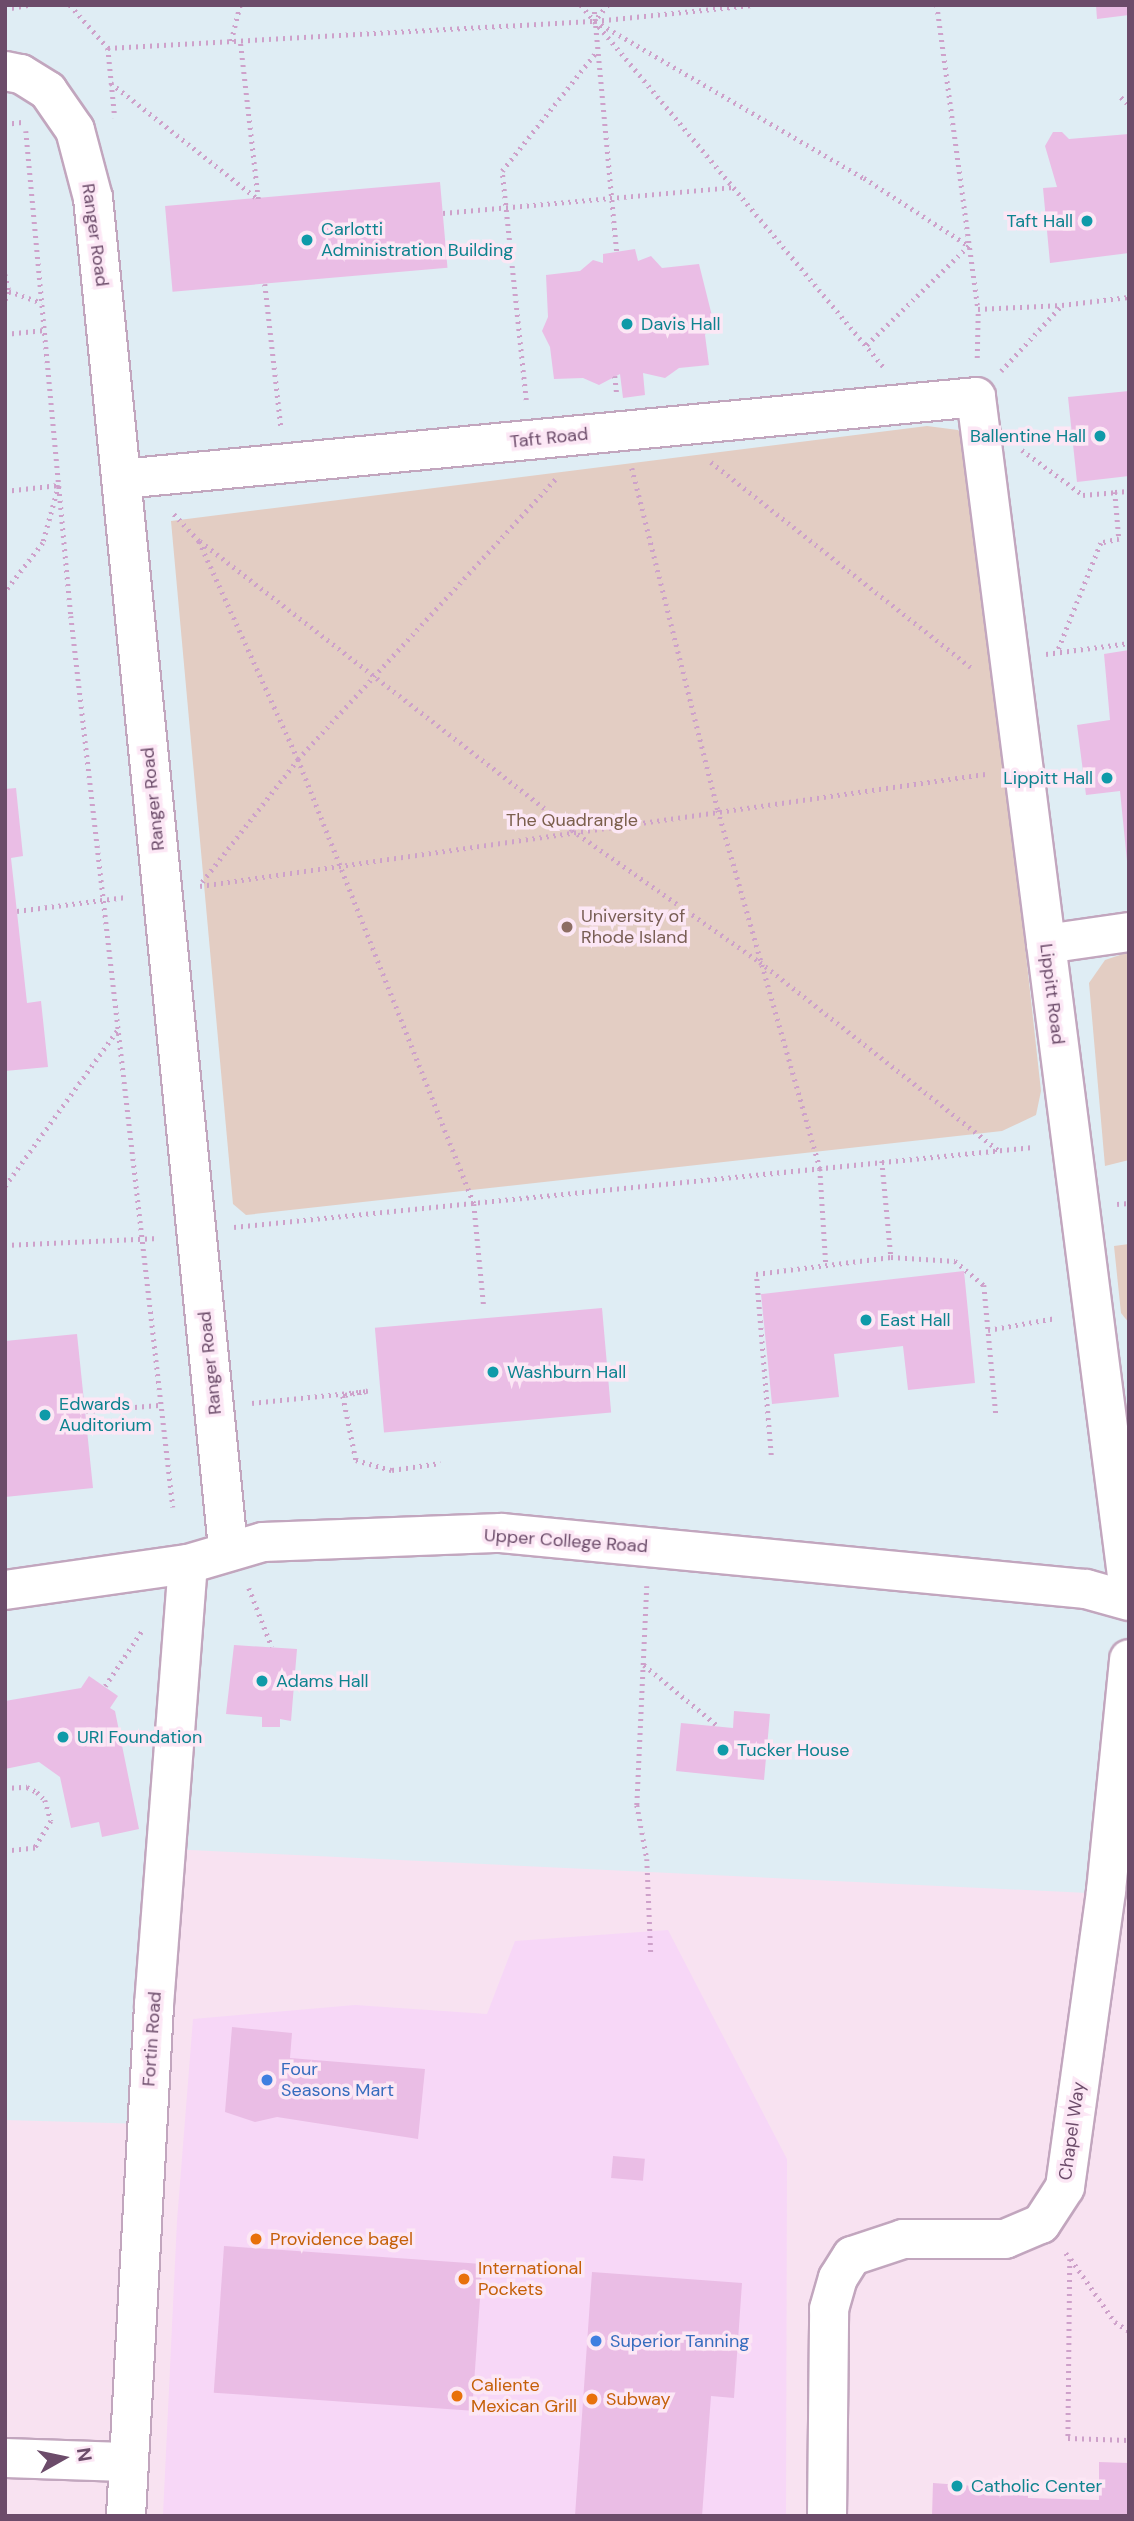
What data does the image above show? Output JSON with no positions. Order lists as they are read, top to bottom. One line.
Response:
{"streets":{"street":["Ranger Road","Taft Road","Lippitt Road","Upper College Road","Fortin Road","Chapel Way"]},"crossings":[["Ranger Road","Taft Road"],["Ranger Road","Upper College Road"],["Taft Road","Lippitt Road"],["Upper College Road","Fortin Road"]],"parks":["The Quadrangle"],"places":["Taft Hall","Carlotti Administration Building","Davis Hall","Ballentine Hall","Lippitt Hall","University of Rhode Island","East Hall","Washburn Hall","Edwards Auditorium","Adams Hall","URI Foundation","Tucker House","Four Seasons Mart","Providence bagel","International Pockets","Superior Tanning","Caliente Mexican Grill","Subway","Catholic Center"],"north":"right"}
